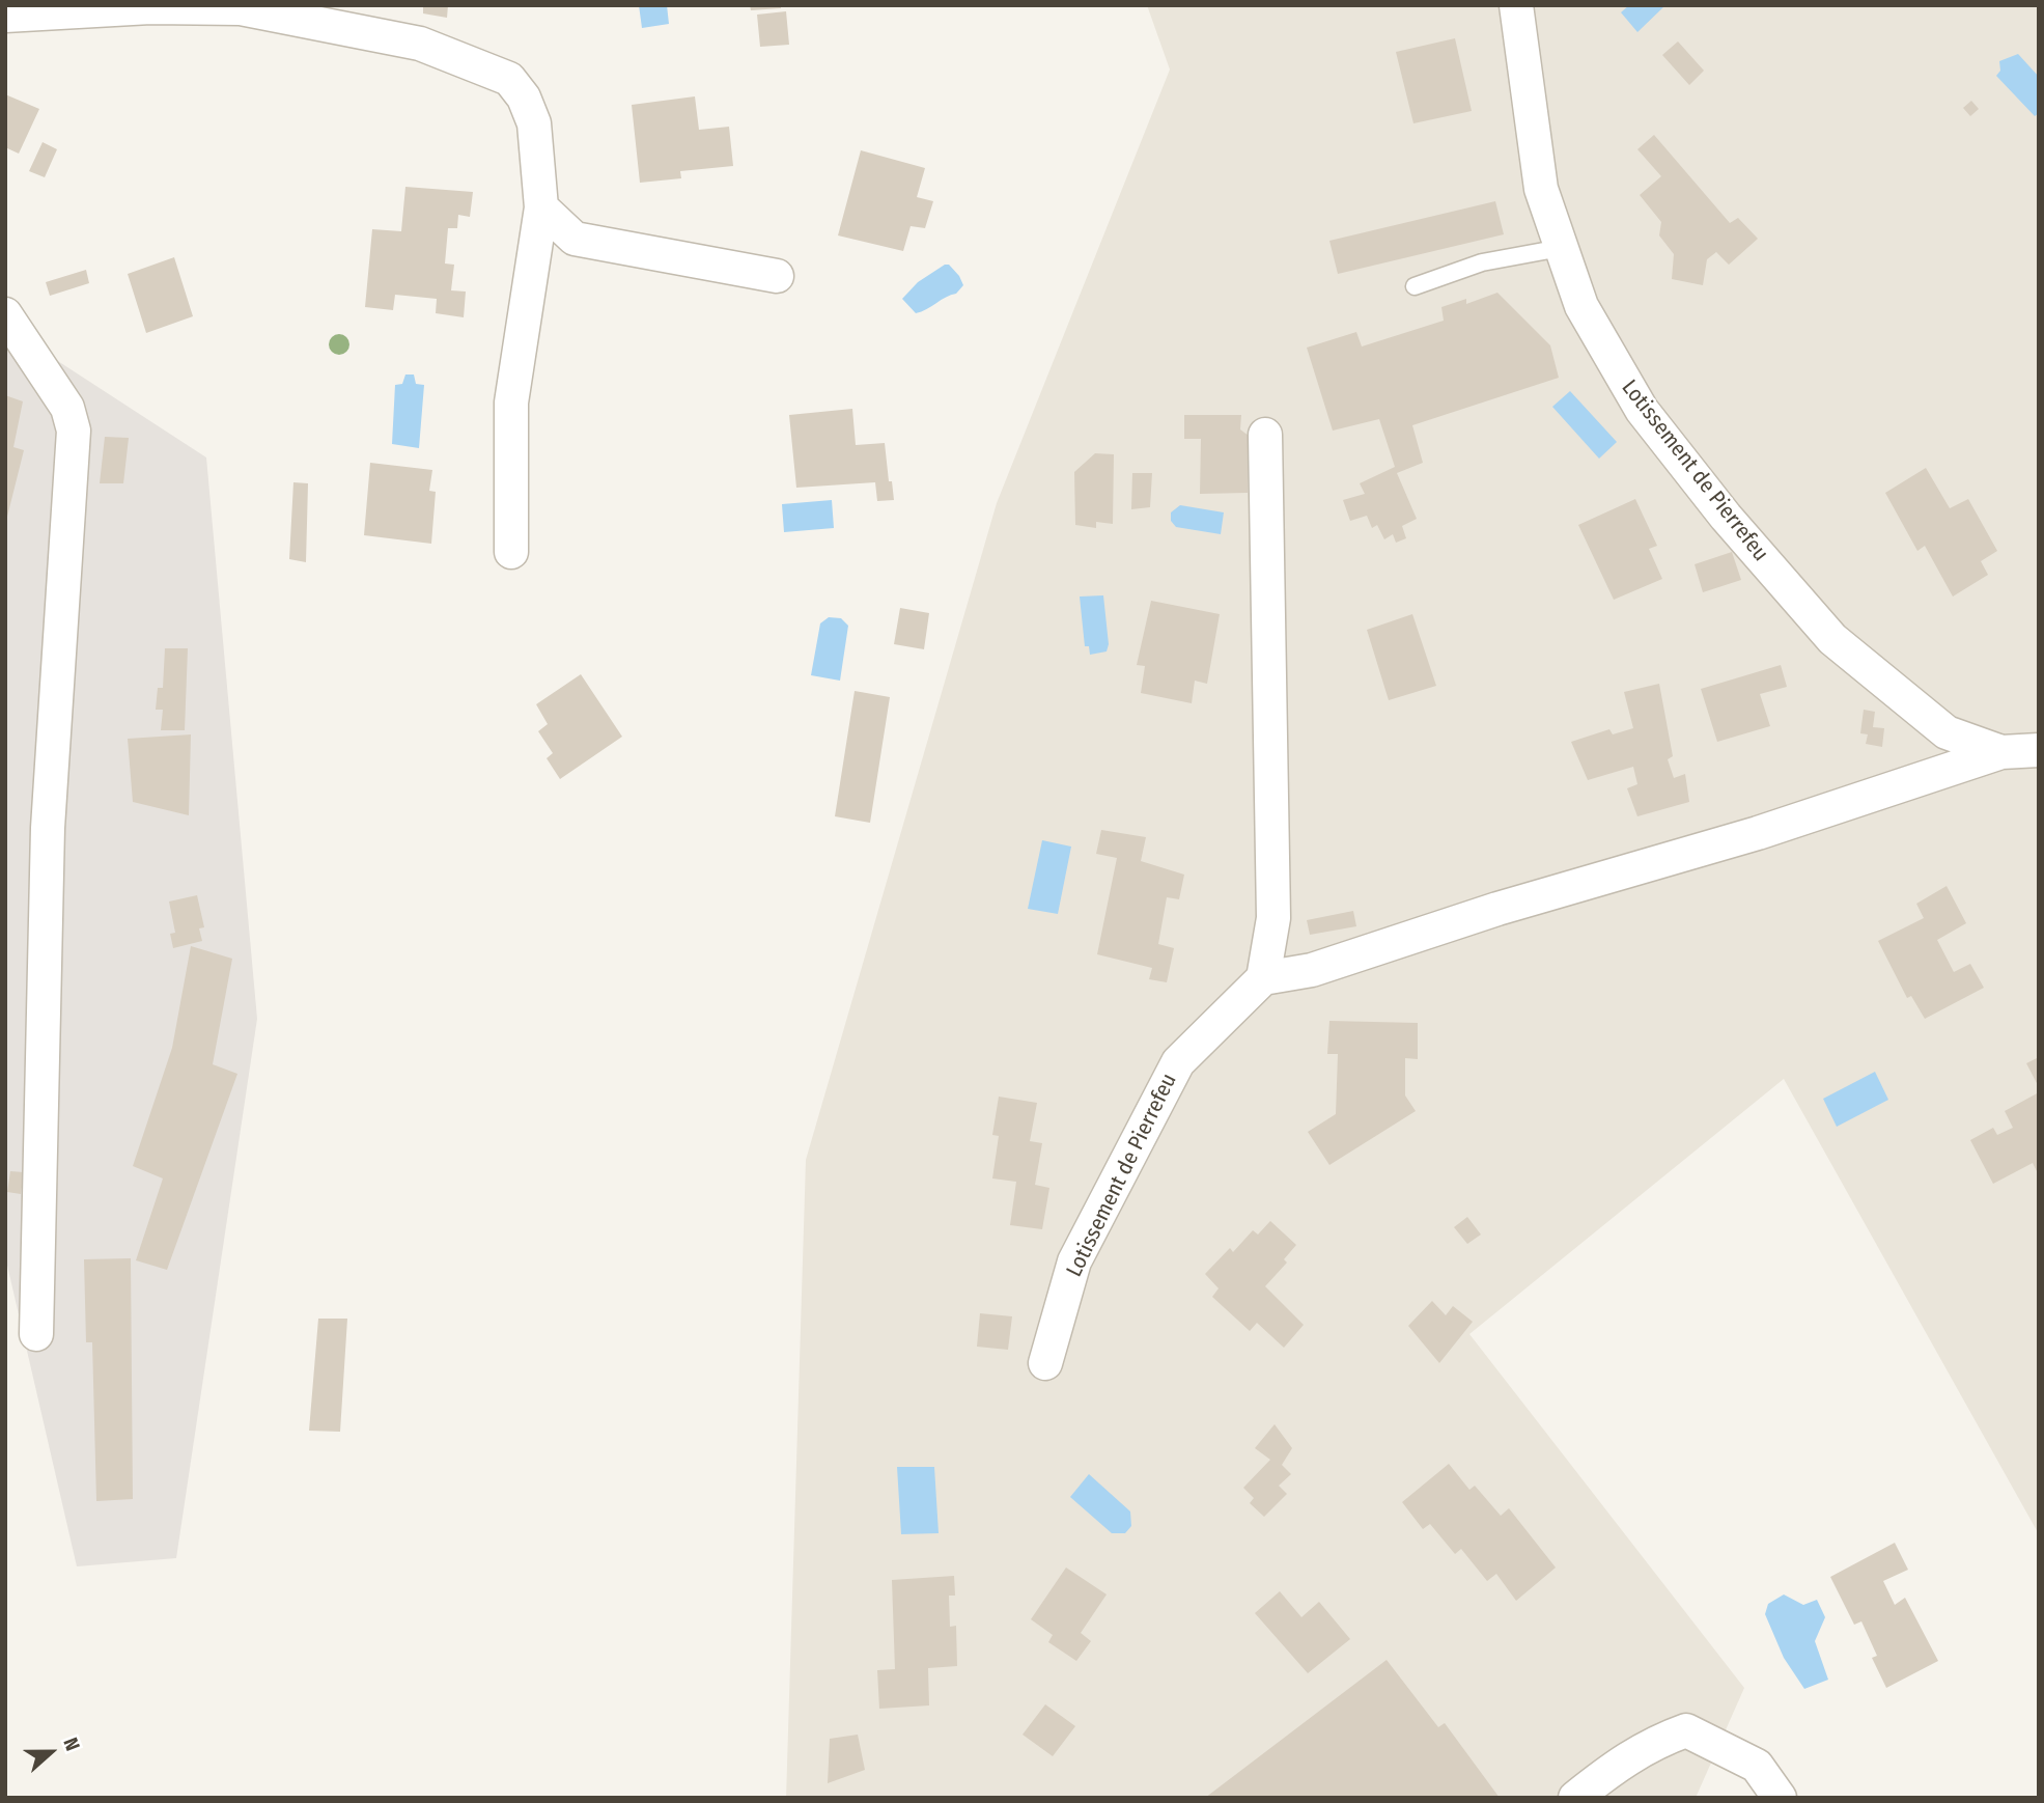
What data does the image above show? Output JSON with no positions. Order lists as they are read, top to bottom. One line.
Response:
{"streets":{"street":["Lotissement de Pierrefeu"]},"north":"right"}
